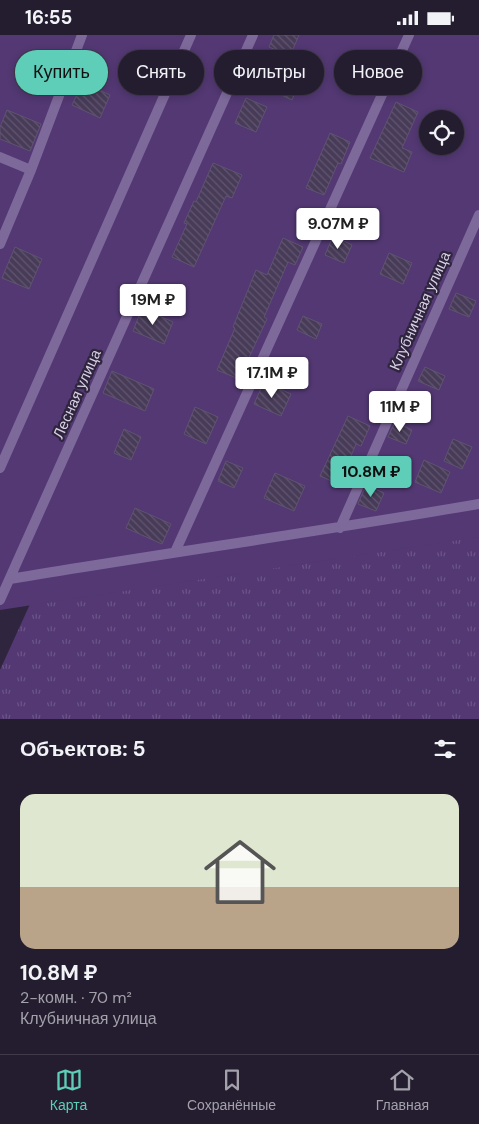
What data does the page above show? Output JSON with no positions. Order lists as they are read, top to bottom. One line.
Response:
{"streets":{"street":["Клубничная улица","Лесная улица"]},"page":{"status":"16:55","chip":["Купить","Снять","Фильтры","Новое"],"price":["9.07M ₽","19M ₽","17.1M ₽","11M ₽","10.8M ₽"],"heading":"Объектов: 5","list":[{"name":"10.8M ₽","note":"2-комн. · 70 m² · Клубничная улица"}],"tabs":["Карта","Сохранённые","Главная"]}}
